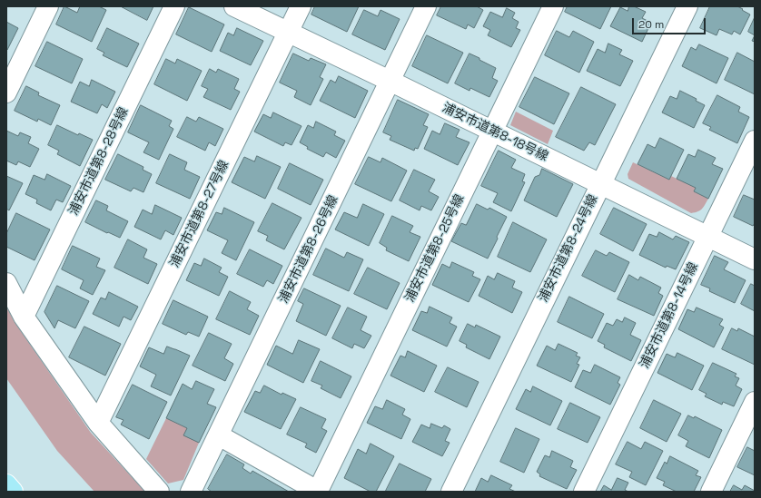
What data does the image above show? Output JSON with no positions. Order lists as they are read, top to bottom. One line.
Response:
{"streets":{"street":["浦安市道第8-18号線","浦安市道第8-28号線","浦安市道第8-27号線","浦安市道第8-25号線","浦安市道第8-24号線","浦安市道第8-26号線","浦安市道第8-14号線"]},"crossings":[["浦安市道第8-18号線","浦安市道第8-27号線"],["浦安市道第8-18号線","浦安市道第8-25号線"],["浦安市道第8-18号線","浦安市道第8-24号線"],["浦安市道第8-18号線","浦安市道第8-26号線"],["浦安市道第8-18号線","浦安市道第8-14号線"]],"scale_bar":"20 m"}
